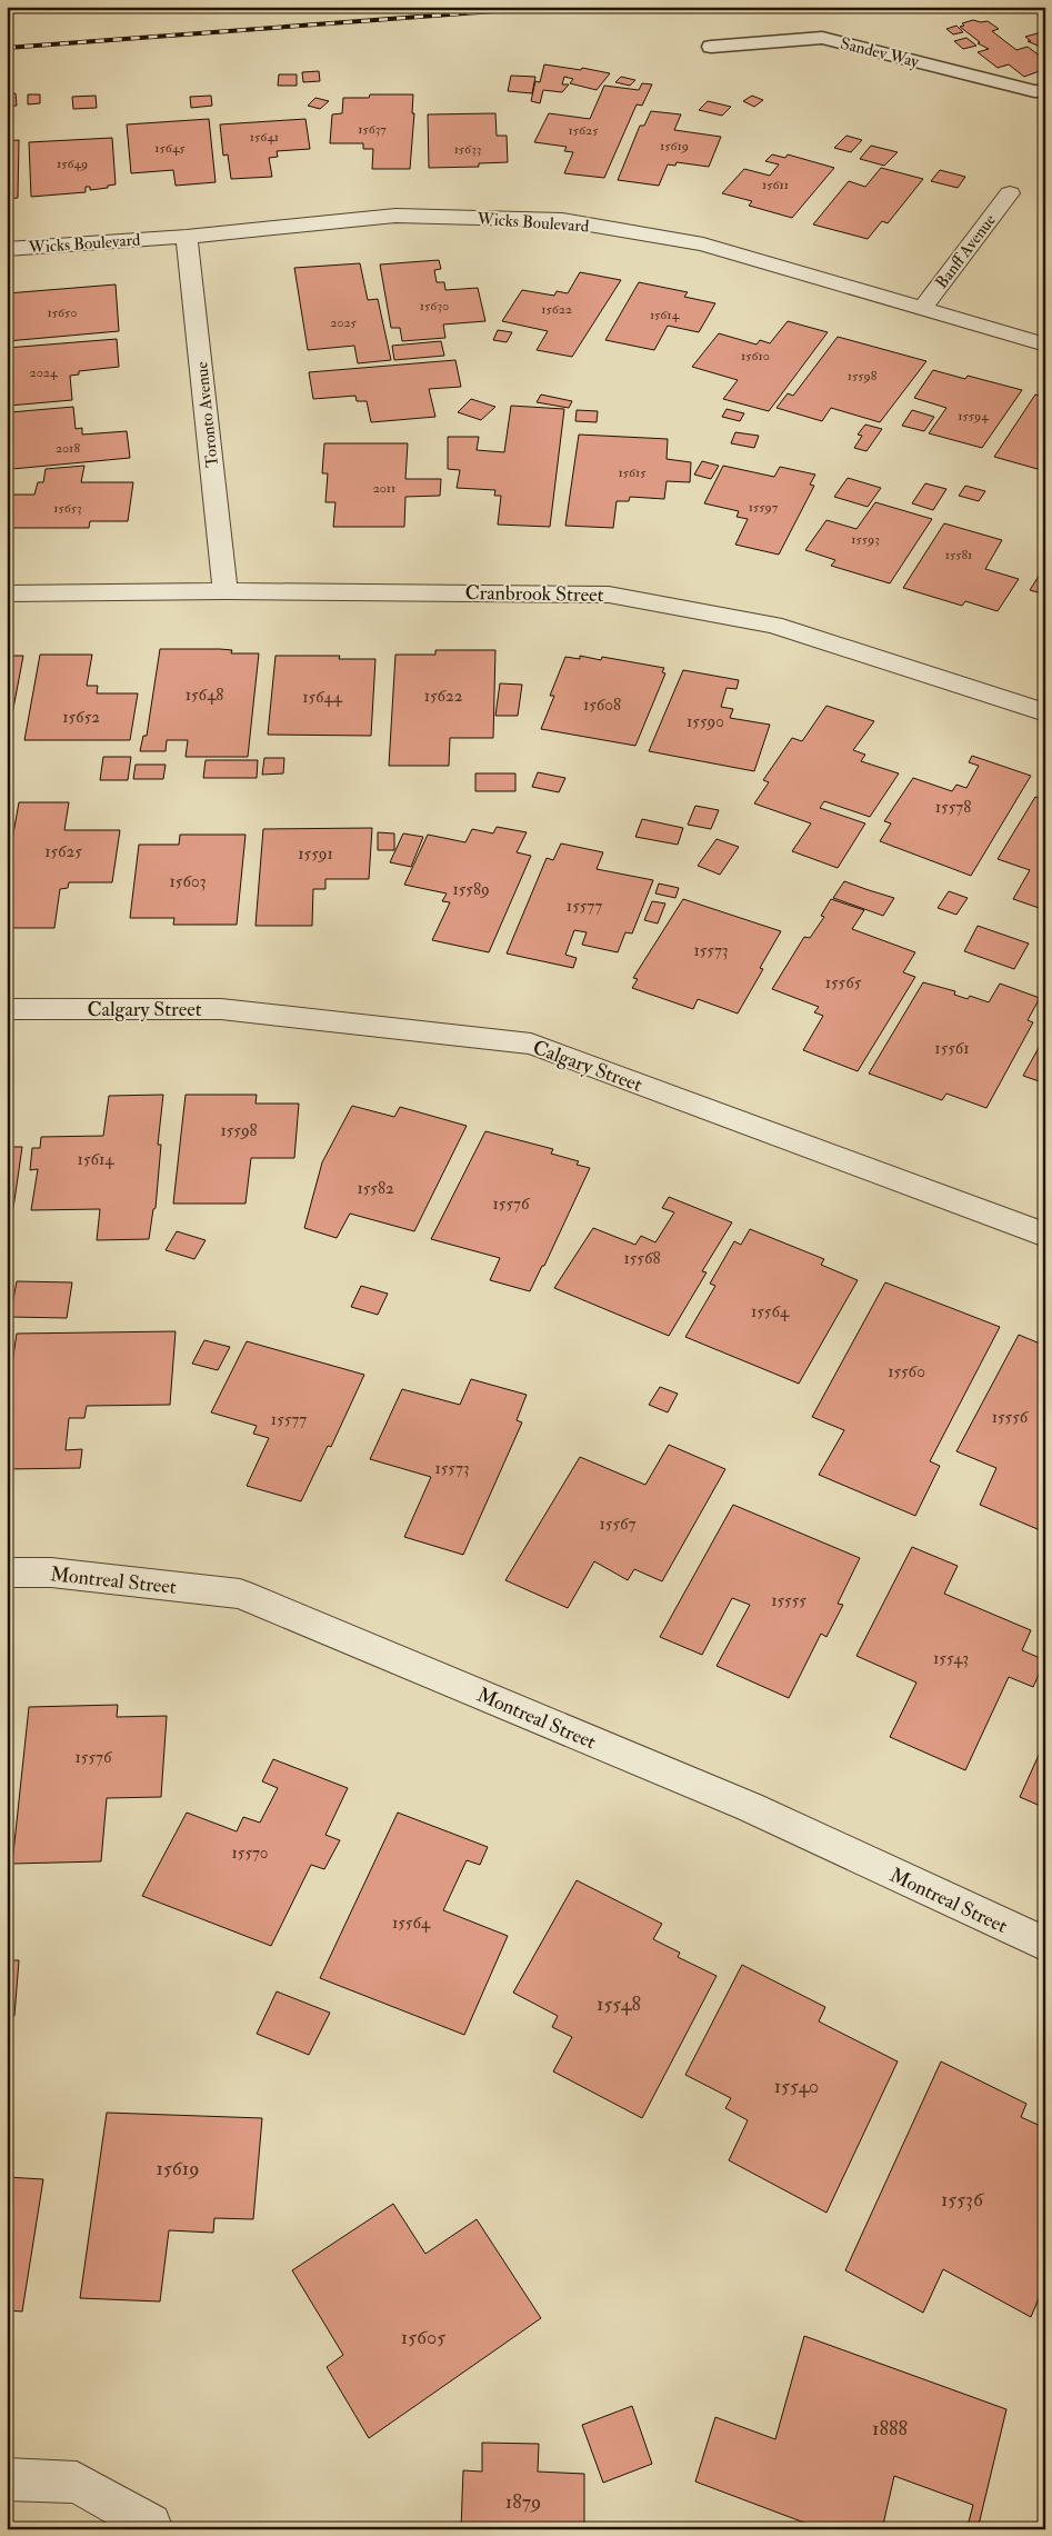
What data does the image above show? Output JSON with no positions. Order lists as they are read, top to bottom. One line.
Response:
{"streets":{"street":["Wicks Boulevard","Banff Avenue","Toronto Avenue","Cranbrook Street","Calgary Street","Montreal Street"],"lane":["Sandev Way"]},"crossings":[["Wicks Boulevard","Banff Avenue"],["Wicks Boulevard","Toronto Avenue"],["Toronto Avenue","Cranbrook Street"]],"house_numbers":["15637","15625","15641","15619","15645","15633","15649","15611","15630","15622","15650","15614","2025","15610","2024","15598","15594","2018","15615","2011","15597","15653","15593","15581","15648","15622","15644","15608","15652","15590","15578","15625","15591","15603","15589","15577","15573","15565","15561","15598","15614","15582","15576","15568","15564","15560","15556","15577","15573","15567","15555","15543","15576","15570","15564","15548","15540","15619","15536","15605","1888","1879"]}
